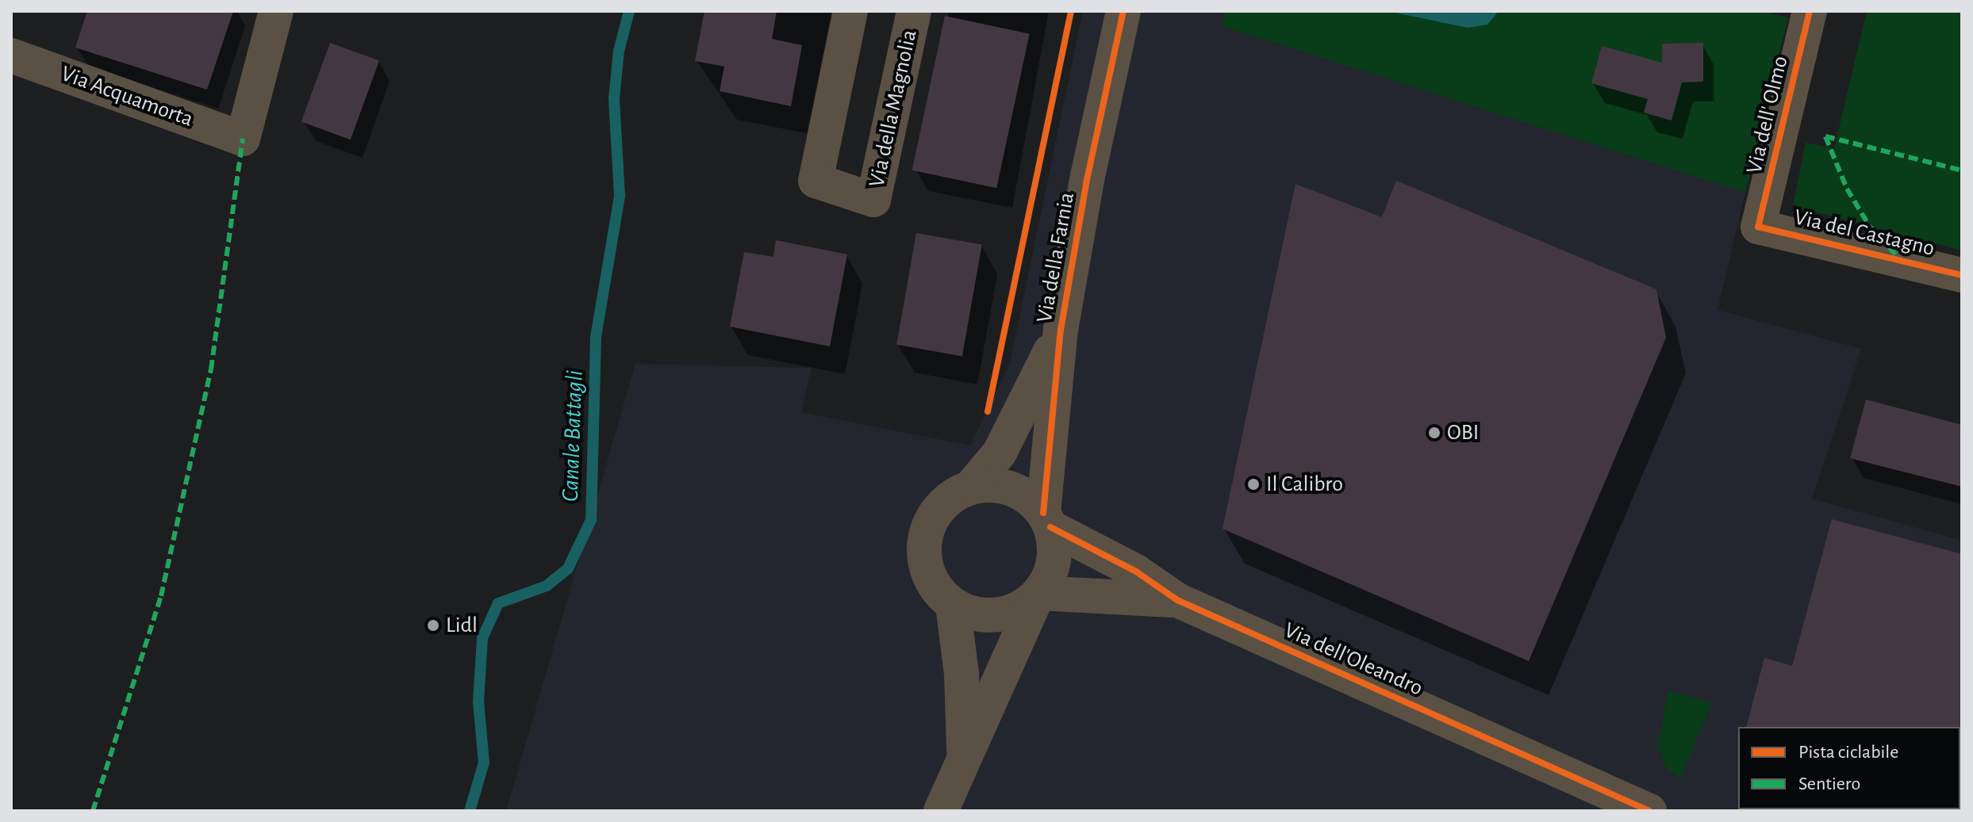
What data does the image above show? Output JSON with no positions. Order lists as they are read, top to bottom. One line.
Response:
{"streets":{"street":["Via Acquamorta","Via della Magnolia","Via dell' Olmo","Via del Castagno","Via della Farnia","Via dell'Oleandro"]},"crossings":[["Via dell' Olmo","Via del Castagno"],["Via della Farnia","Via dell'Oleandro"]],"water":["Canale Battagli"],"places":["OBI","Il Calibro","Lidl"],"legend":["Pista ciclabile","Sentiero"]}
